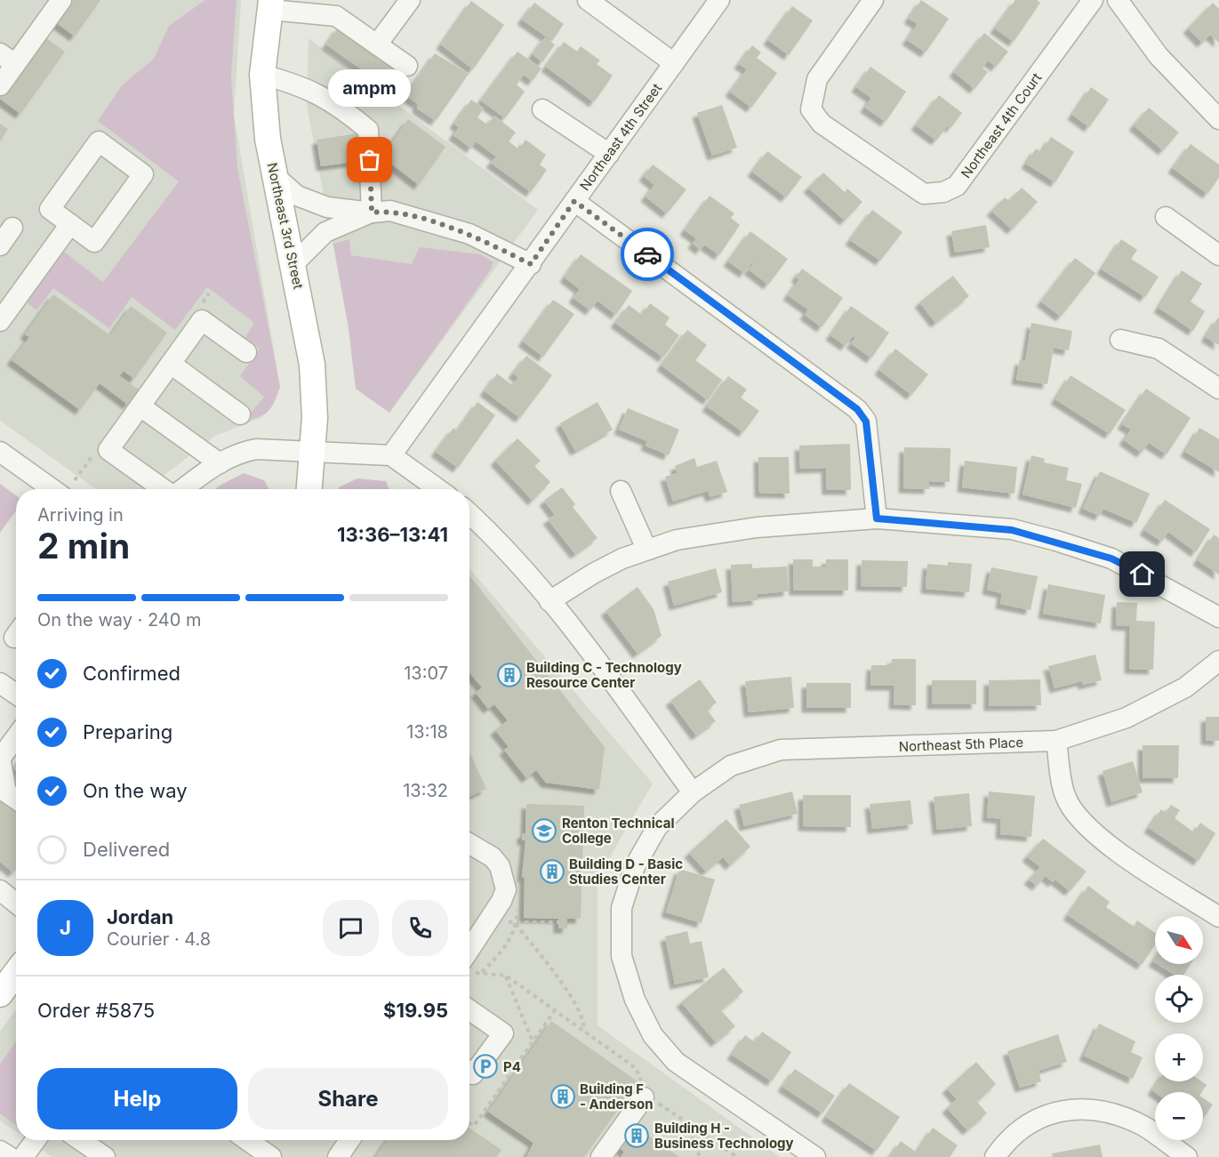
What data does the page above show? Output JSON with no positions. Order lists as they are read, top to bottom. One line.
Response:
{"streets":{"main road":["Northeast 3rd Street"],"street":["Northeast 4th Court","Northeast 4th Street","Northeast 5th Place"]},"places":{"other":["ampm"],"building":["Building C - Technology Resource Center","Building D - Basic Studies Center","Building F - Anderson","Building H - Business Technology"],"school or university":["Renton Technical College"],"parking":["P4"]},"north":"bottom right","page":{"bubble":"ampm","heading":["2 min","Arriving in","13:36–13:41"],"panel":["Jordan","Courier · 4.8","Order #5875","$19.95"],"bar":"On the way · 240 m","list":[["Confirmed","13:07"],["Preparing","13:18"],["On the way","13:32"],"Delivered"],"round":"J","map_buttons":["+","−"],"buttons":["Help","Share"]}}
